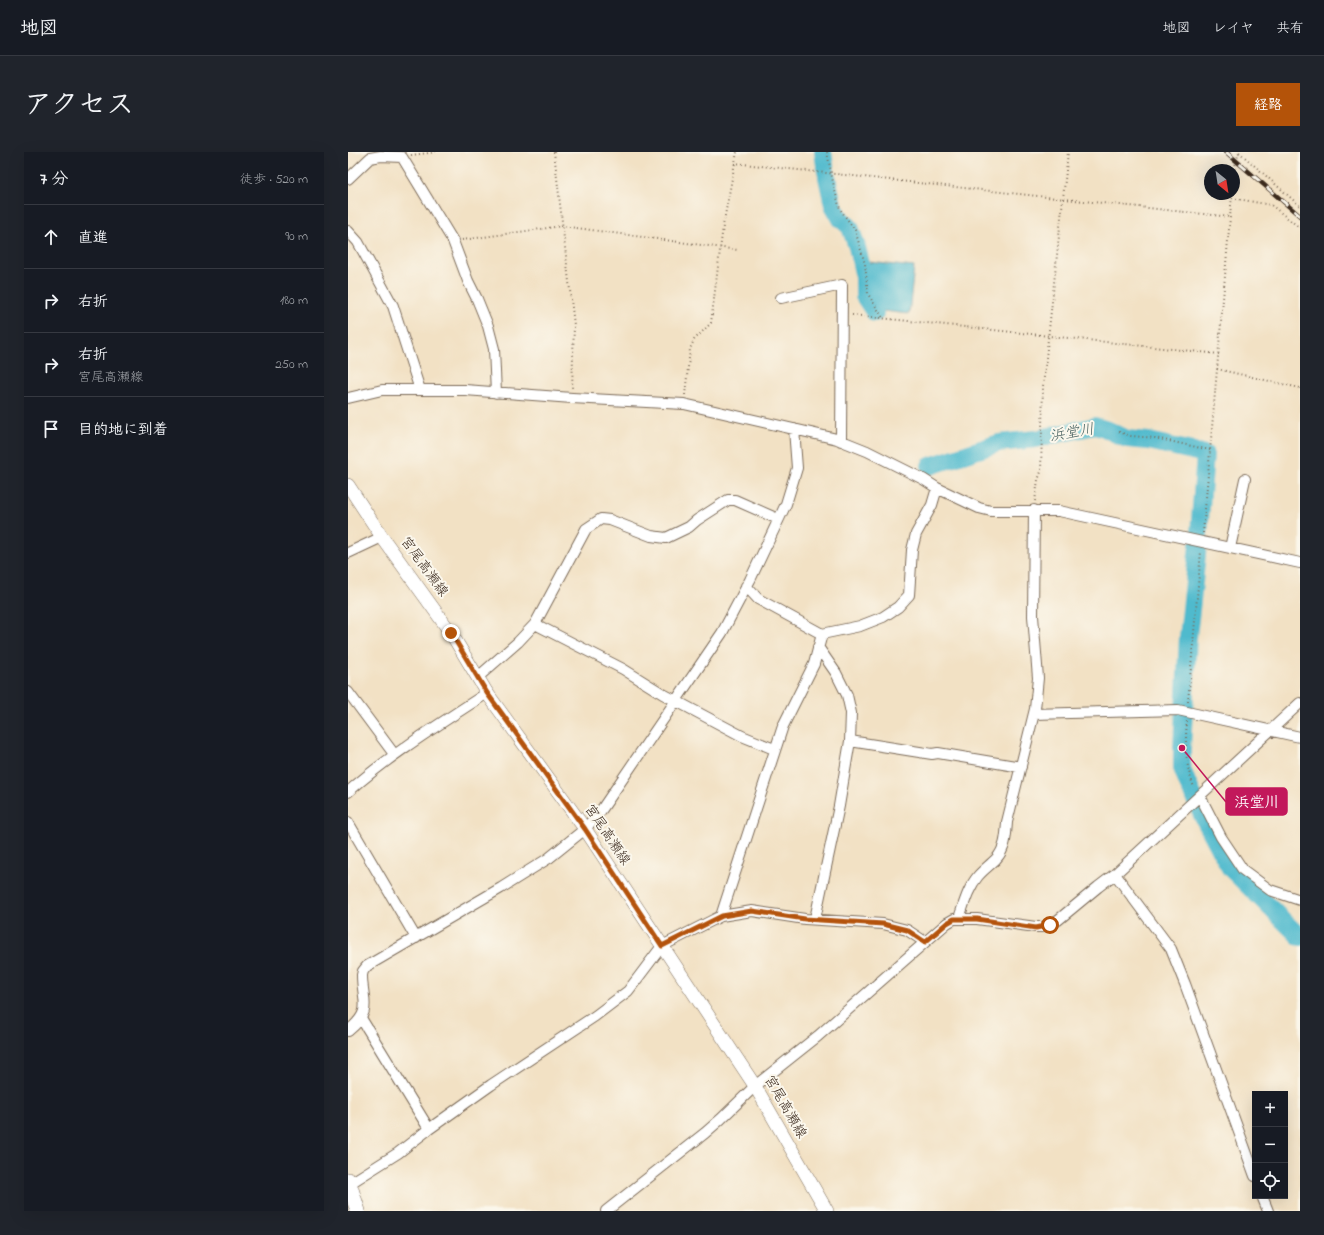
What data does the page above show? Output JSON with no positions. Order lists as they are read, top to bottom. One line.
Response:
{"streets":{"main road":["宮尾高瀬線"]},"water":["浜堂川"],"places":["浜堂川"],"north":"bottom right","page":{"header":"地図","nav":["地図","レイヤ","共有"],"title":"アクセス","buttons":"経路","heading":["7 分","徒歩 · 520 m"],"list":[["直進","90 m"],["右折","180 m"],["右折","宮尾高瀬線","250 m"],"目的地に到着"],"map_buttons":["+","−"]}}
